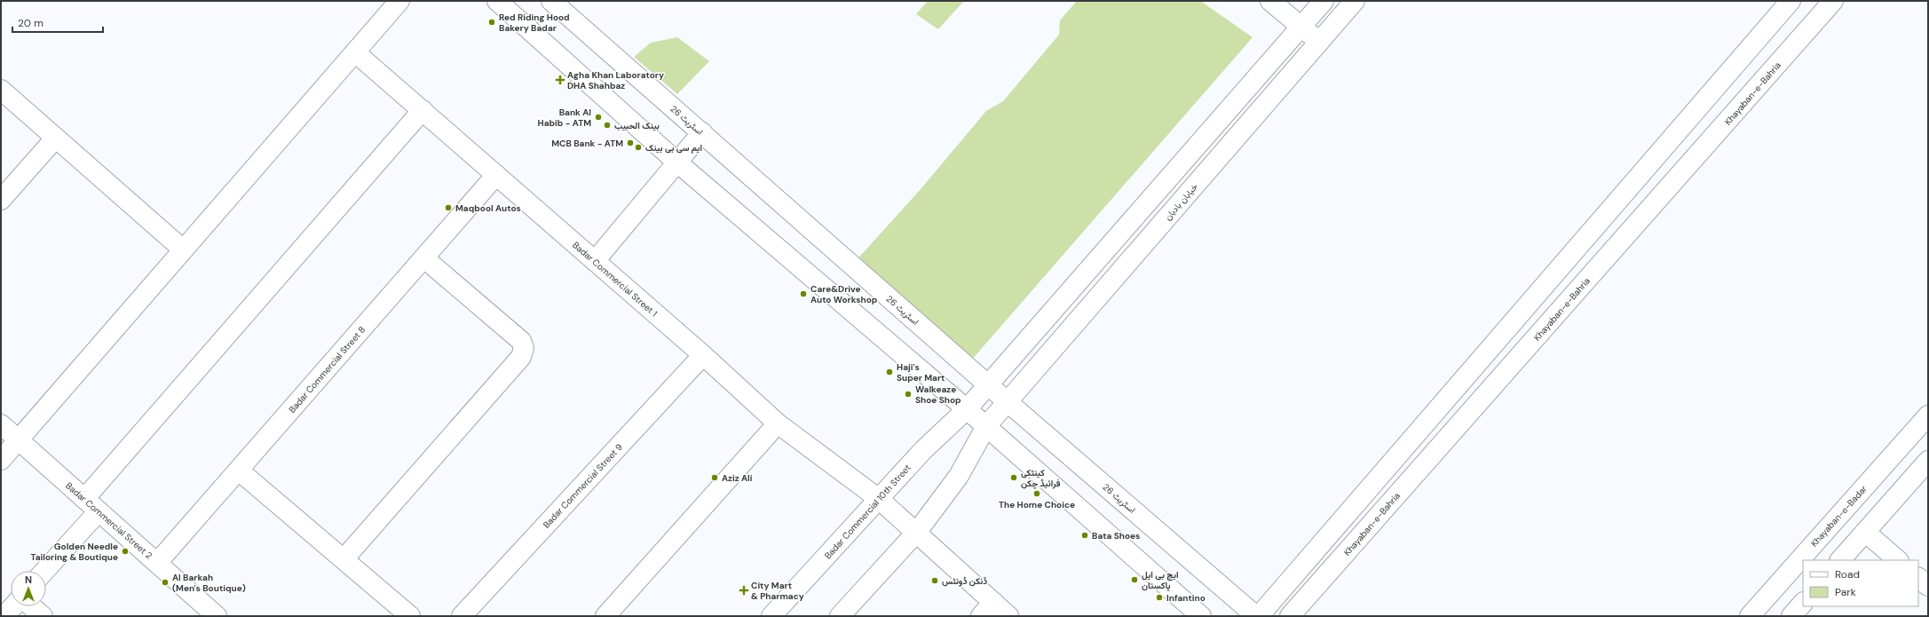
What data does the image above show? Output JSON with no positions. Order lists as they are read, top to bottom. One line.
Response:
{"streets":{"street":["Khayaban-e-Bahria","اسٹریٹ 26","خیابان بادبان","Badar Commercial Street 1","Badar Commercial Street 8","Badar Commercial Street 9","Badar Commercial 10th Street","Khayaban-e-Badar","Badar Commercial Street 2"]},"crossings":[["اسٹریٹ 26","خیابان بادبان"],["اسٹریٹ 26","Badar Commercial 10th Street"],["Badar Commercial Street 1","Badar Commercial Street 8"],["Badar Commercial Street 1","Badar Commercial Street 9"],["Badar Commercial Street 1","Badar Commercial 10th Street"],["Badar Commercial Street 8","Badar Commercial Street 2"]],"places":{"other":["Red Riding Hood Bakery Badar","Bank Al Habib - ATM","بينک الحبيب","MCB Bank - ATM","ایم سی بی بینک","Maqbool Autos","Care&Drive Auto Workshop","Haji's Super Mart","Walkeaze Shoe Shop","Aziz Ali","کینٹکی فرائیڈ چکن","The Home Choice","Bata Shoes","Golden Needle Tailoring & Boutique","ایچ بی ایل پاکستان","ڈنکن ڈونٹس","Al Barkah (Men's Boutique)","Infantino"],"health":["Agha Khan Laboratory DHA Shahbaz","City Mart & Pharmacy"]},"legend":["Road","Park"],"scale_bar":"20 m","north":"top"}
